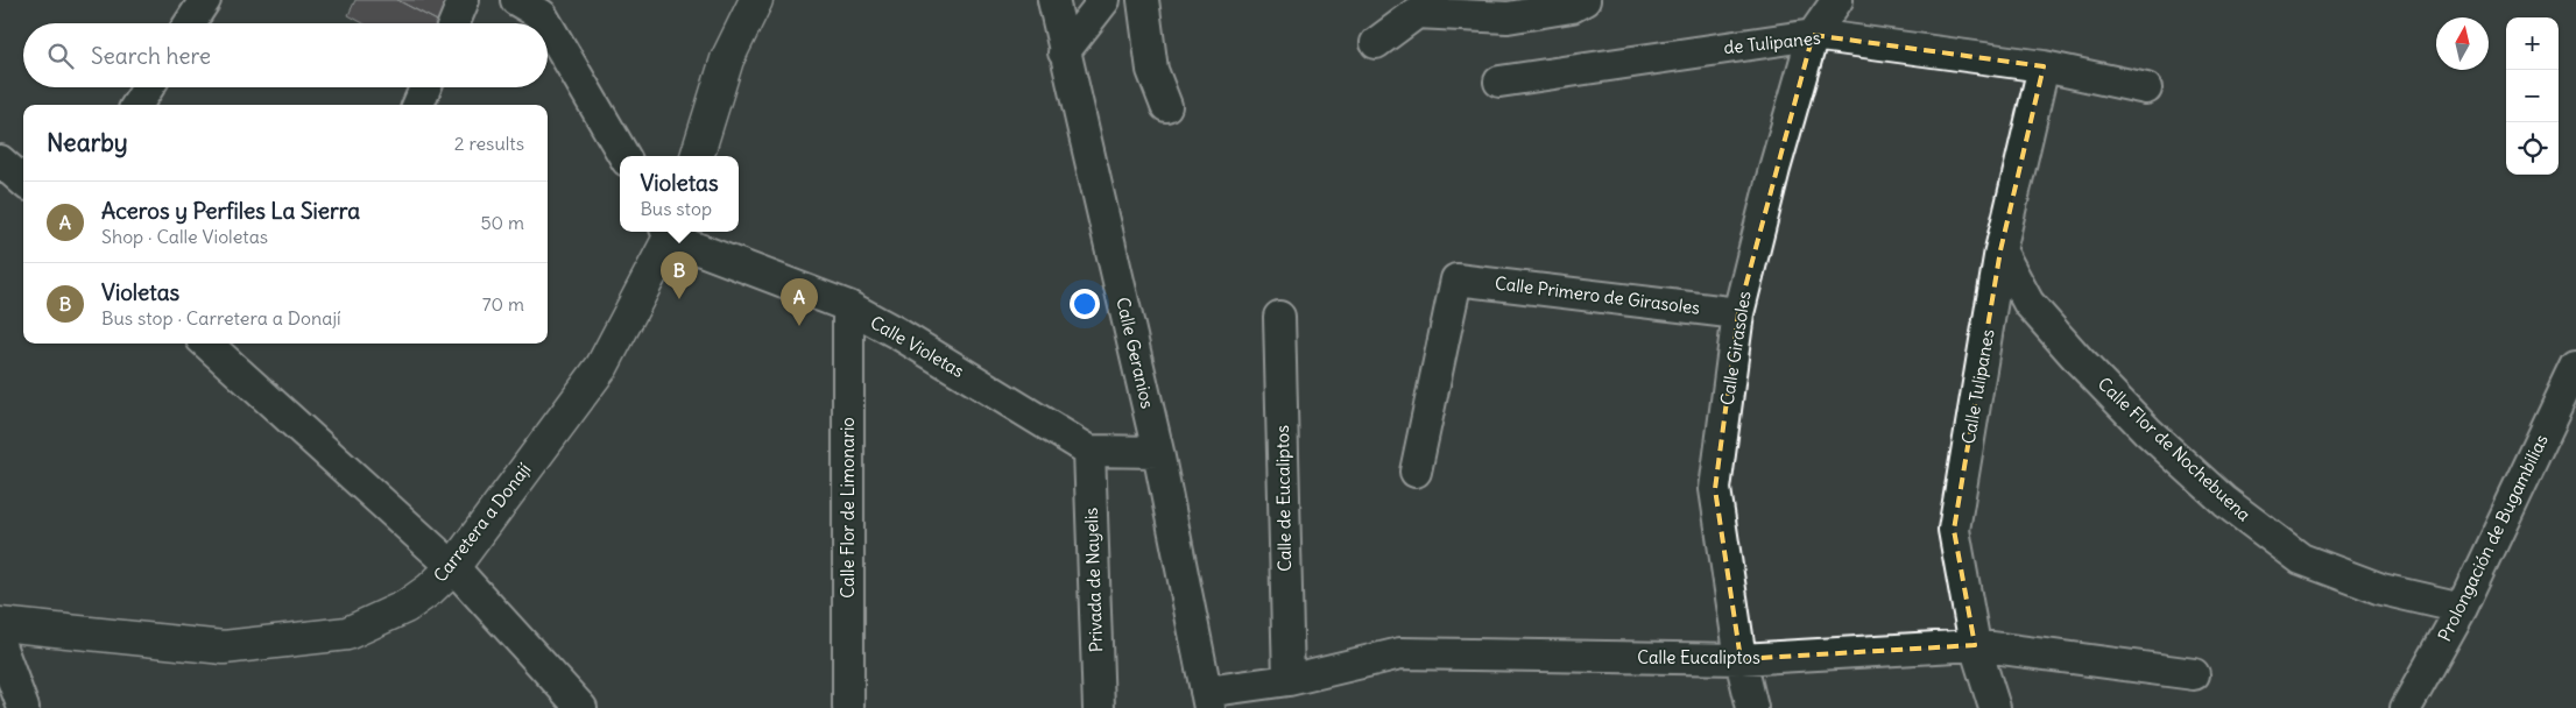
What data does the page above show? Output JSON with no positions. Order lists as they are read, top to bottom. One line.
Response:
{"streets":{"main road":["Carretera a Donají"],"street":["de Tulipanes","Calle Primero de Girasoles","Calle Violetas","Calle Girasoles","Calle Geranios","Calle Tulipanes","Calle Flor de Nochebuena","Calle de Eucaliptos","Calle Flor de Limonario","Prolongación de Bugambilias","Privada de Nayelis","Calle Eucaliptos"]},"crossings":[["de Tulipanes","Calle Girasoles"],["de Tulipanes","Calle Tulipanes"],["Calle Primero de Girasoles","Calle Girasoles"],["Calle Violetas","Calle Flor de Limonario"],["Calle Violetas","Carretera a Donají"],["Calle Violetas","Privada de Nayelis"],["Calle Girasoles","Calle Eucaliptos"],["Calle Geranios","Calle Eucaliptos"],["Calle Tulipanes","Calle Flor de Nochebuena"],["Calle Tulipanes","Calle Eucaliptos"],["Calle Flor de Nochebuena","Prolongación de Bugambilias"],["Calle de Eucaliptos","Calle Eucaliptos"]],"north":"top","page":{"map_buttons":["+","−"],"search":"Search here","heading":["Nearby","2 results"],"popup":["Violetas","Bus stop"],"list":[{"mark":"A","name":"Aceros y Perfiles La Sierra","note":"Shop · Calle Violetas","value":"50 m"},{"mark":"B","name":"Violetas","note":"Bus stop · Carretera a Donají","value":"70 m"}],"pins":["B","A"]}}
